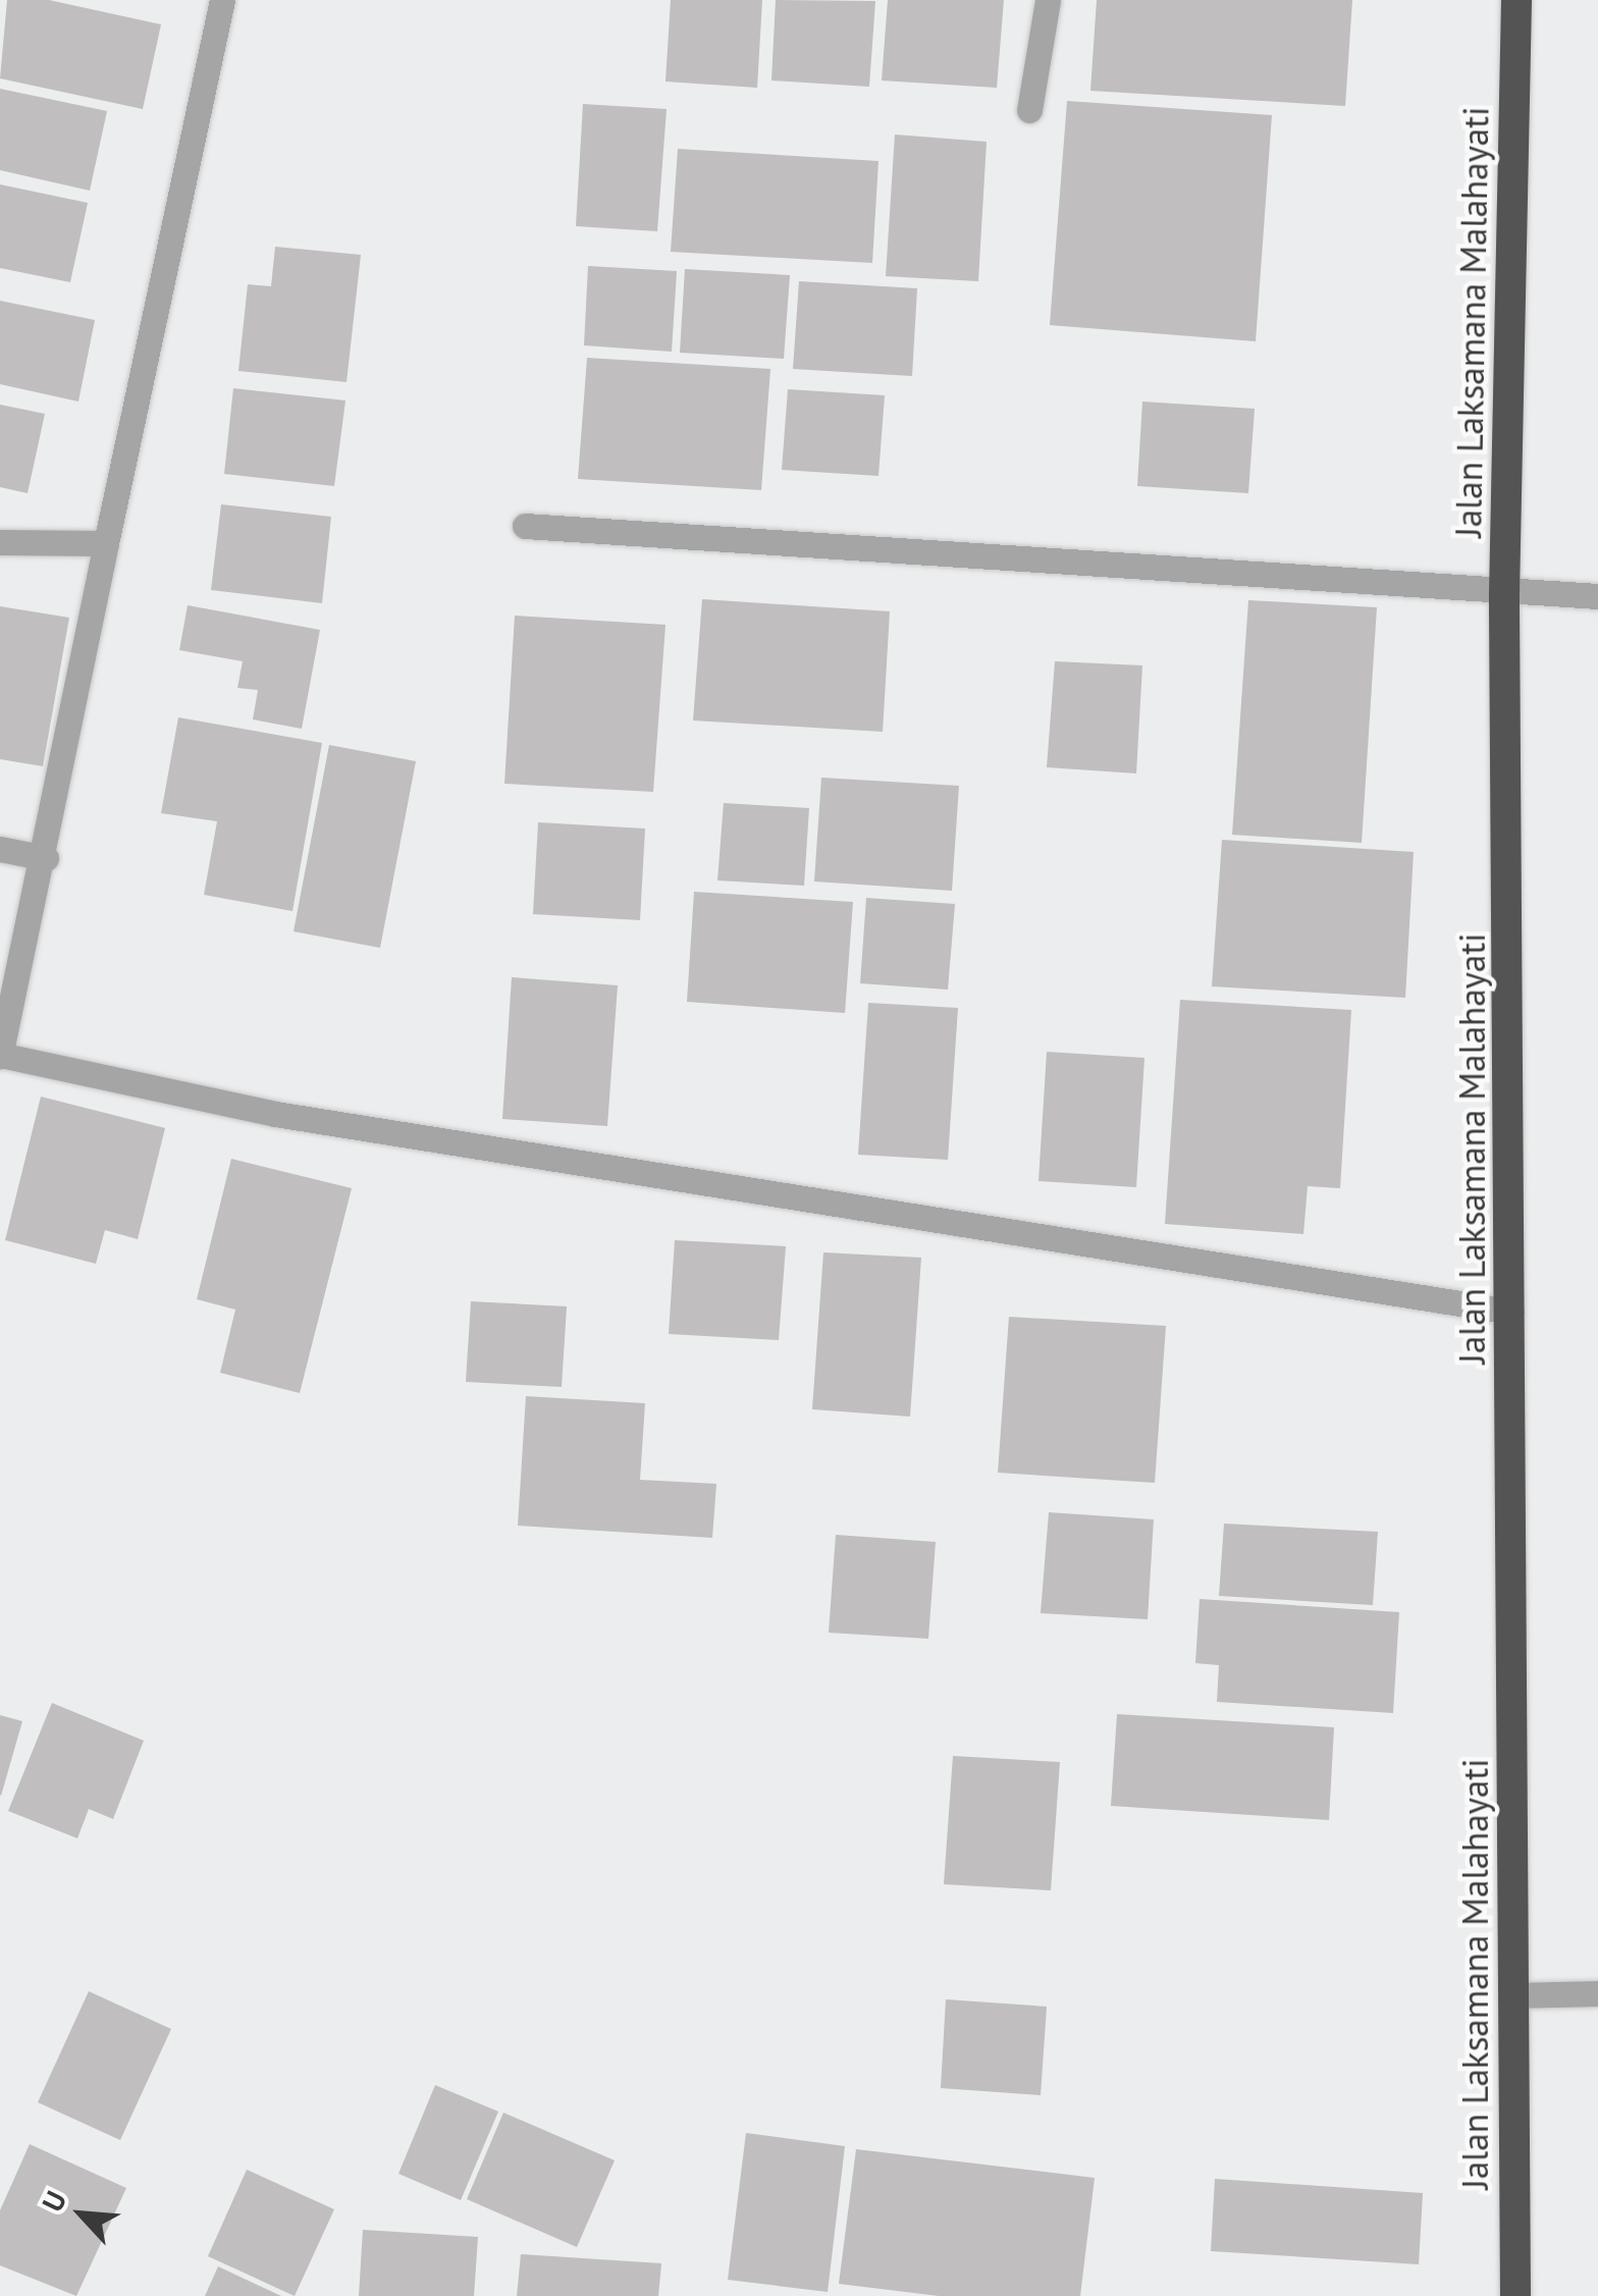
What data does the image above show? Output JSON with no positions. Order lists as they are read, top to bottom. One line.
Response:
{"streets":{"highway":["Jalan Laksamana Malahayati"]},"north":"top left"}
